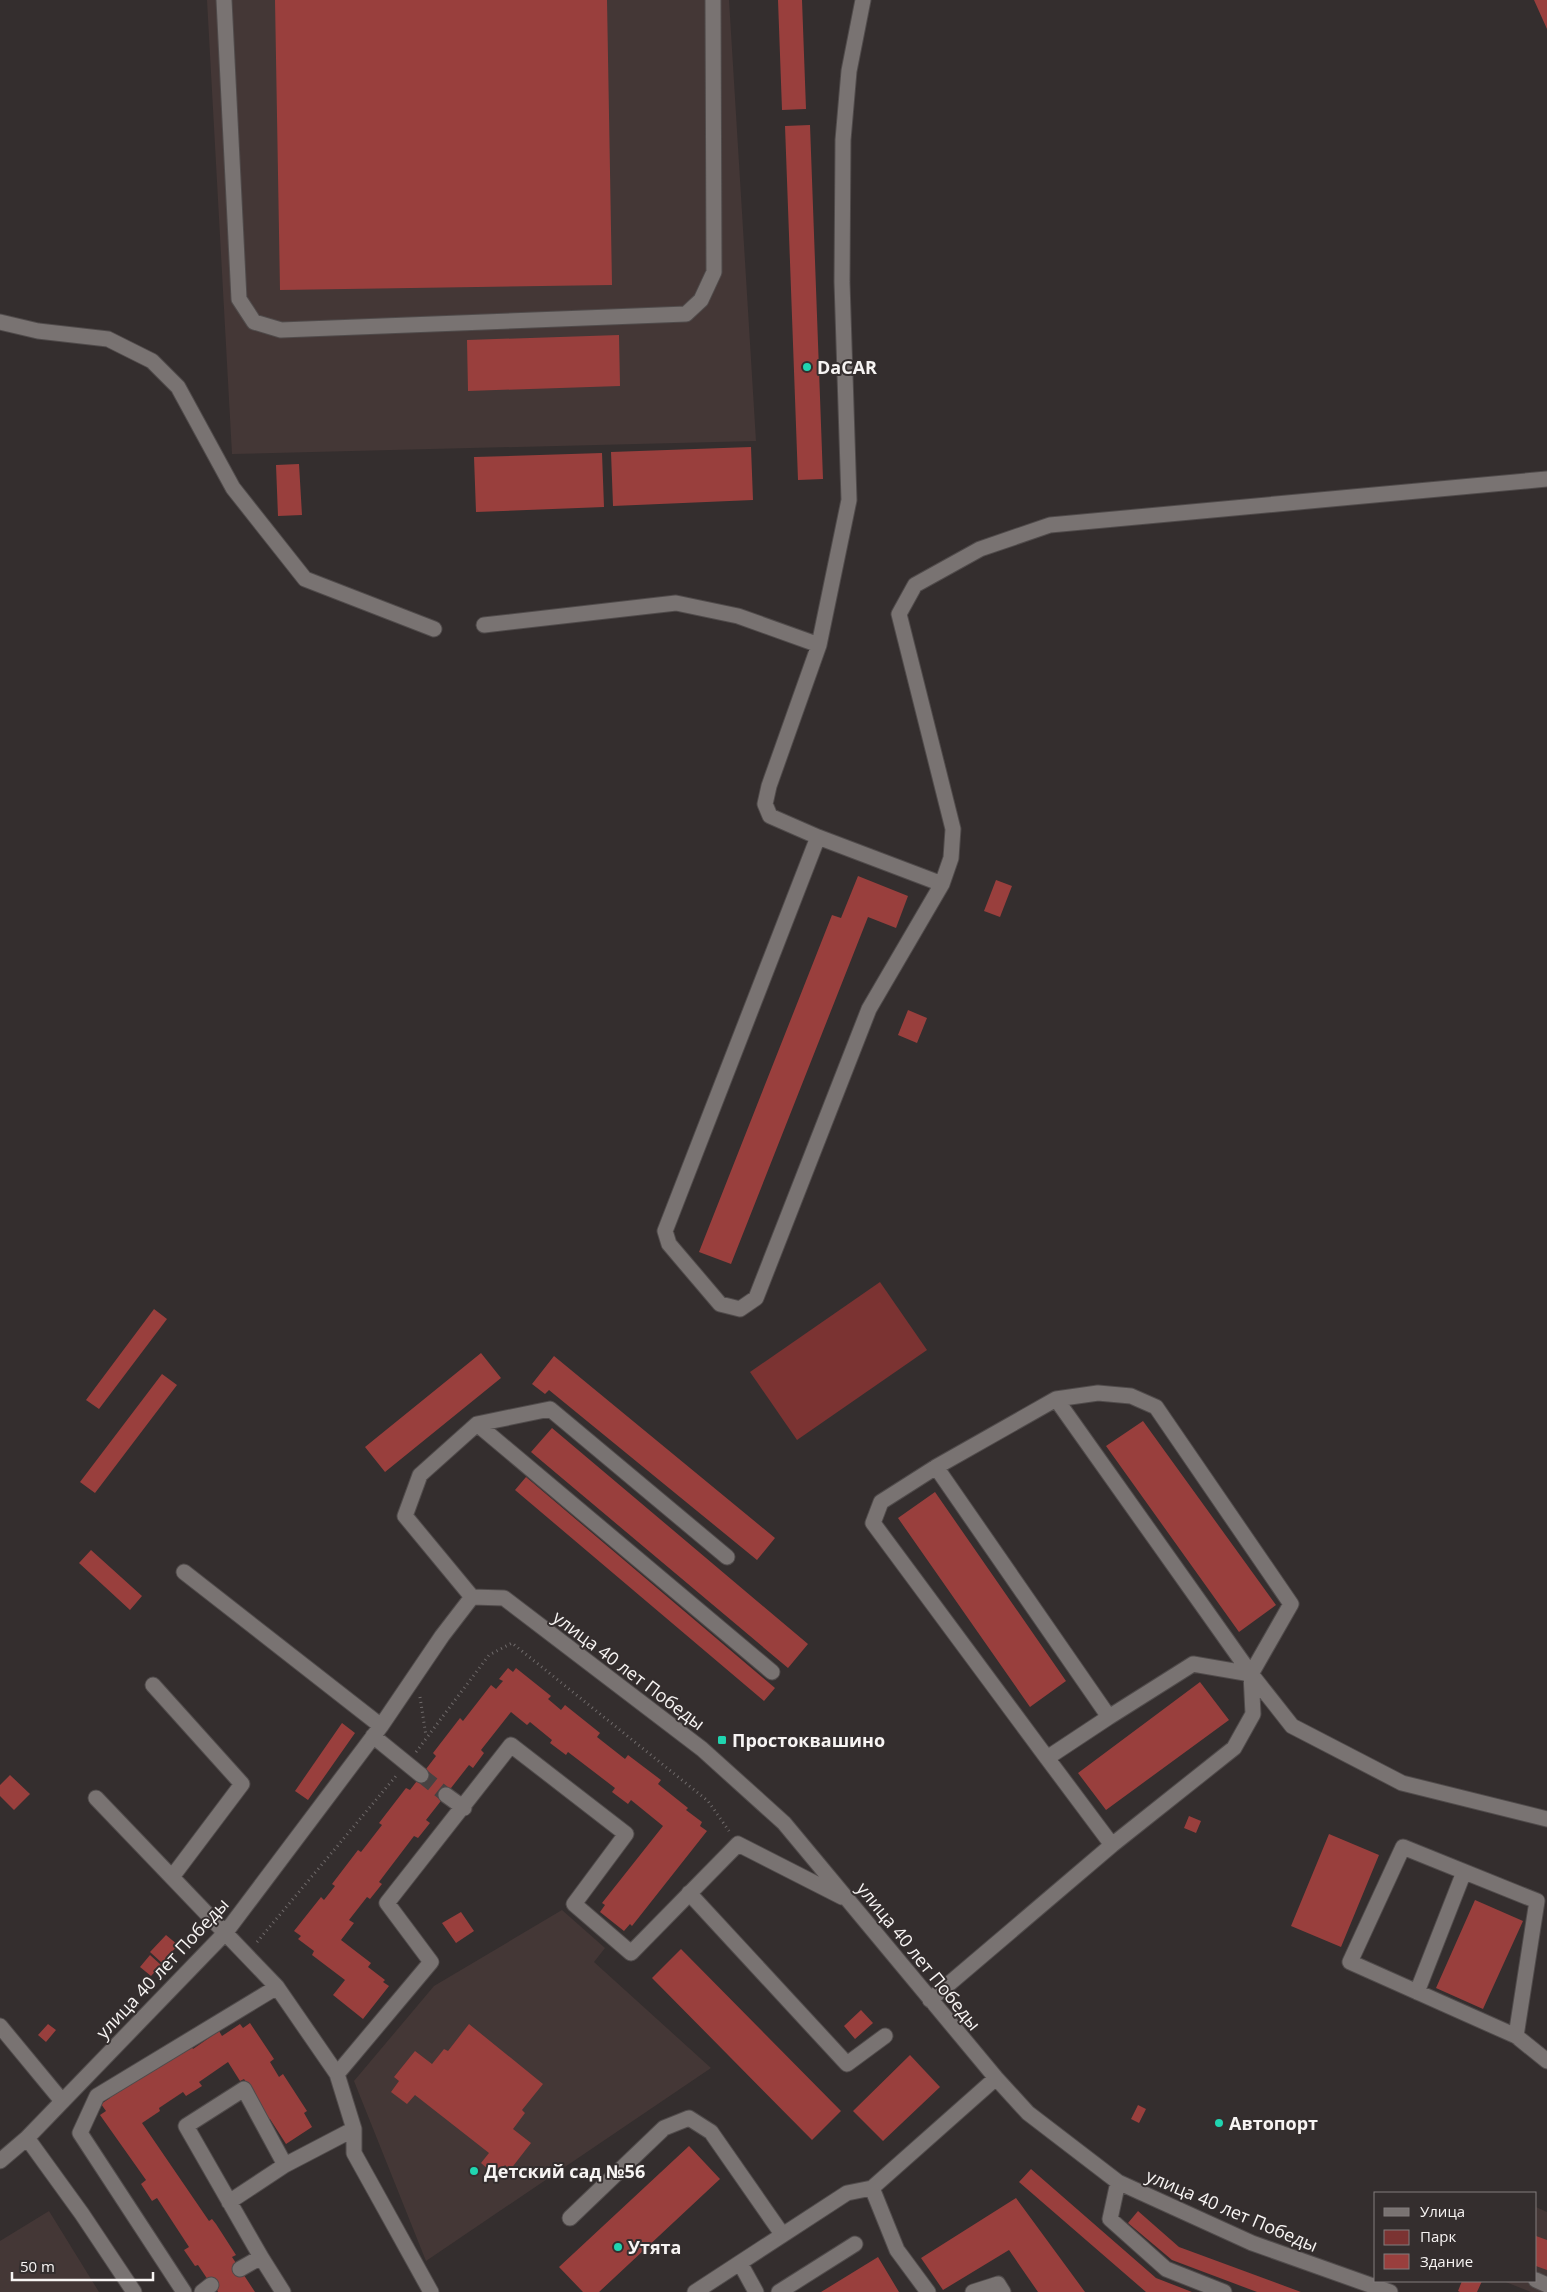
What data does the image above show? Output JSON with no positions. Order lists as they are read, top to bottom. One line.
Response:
{"streets":{"street":["улица 40 лет Победы"]},"places":{"other":["DaCAR","Автопорт","Детский сад №56","Утята"],"transit":["Простоквашино"]},"legend":["Улица","Парк","Здание"],"scale_bar":"50 m"}
